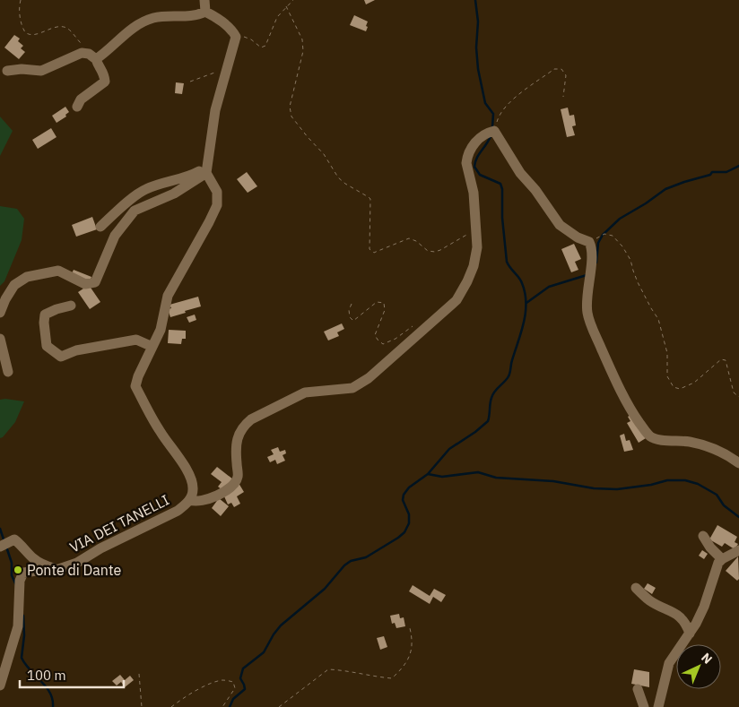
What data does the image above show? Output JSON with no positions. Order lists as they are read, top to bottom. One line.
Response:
{"streets":{"street":["VIA DEI TANELLI"]},"places":["Ponte di Dante"],"scale_bar":"100 m","north":"top right"}
